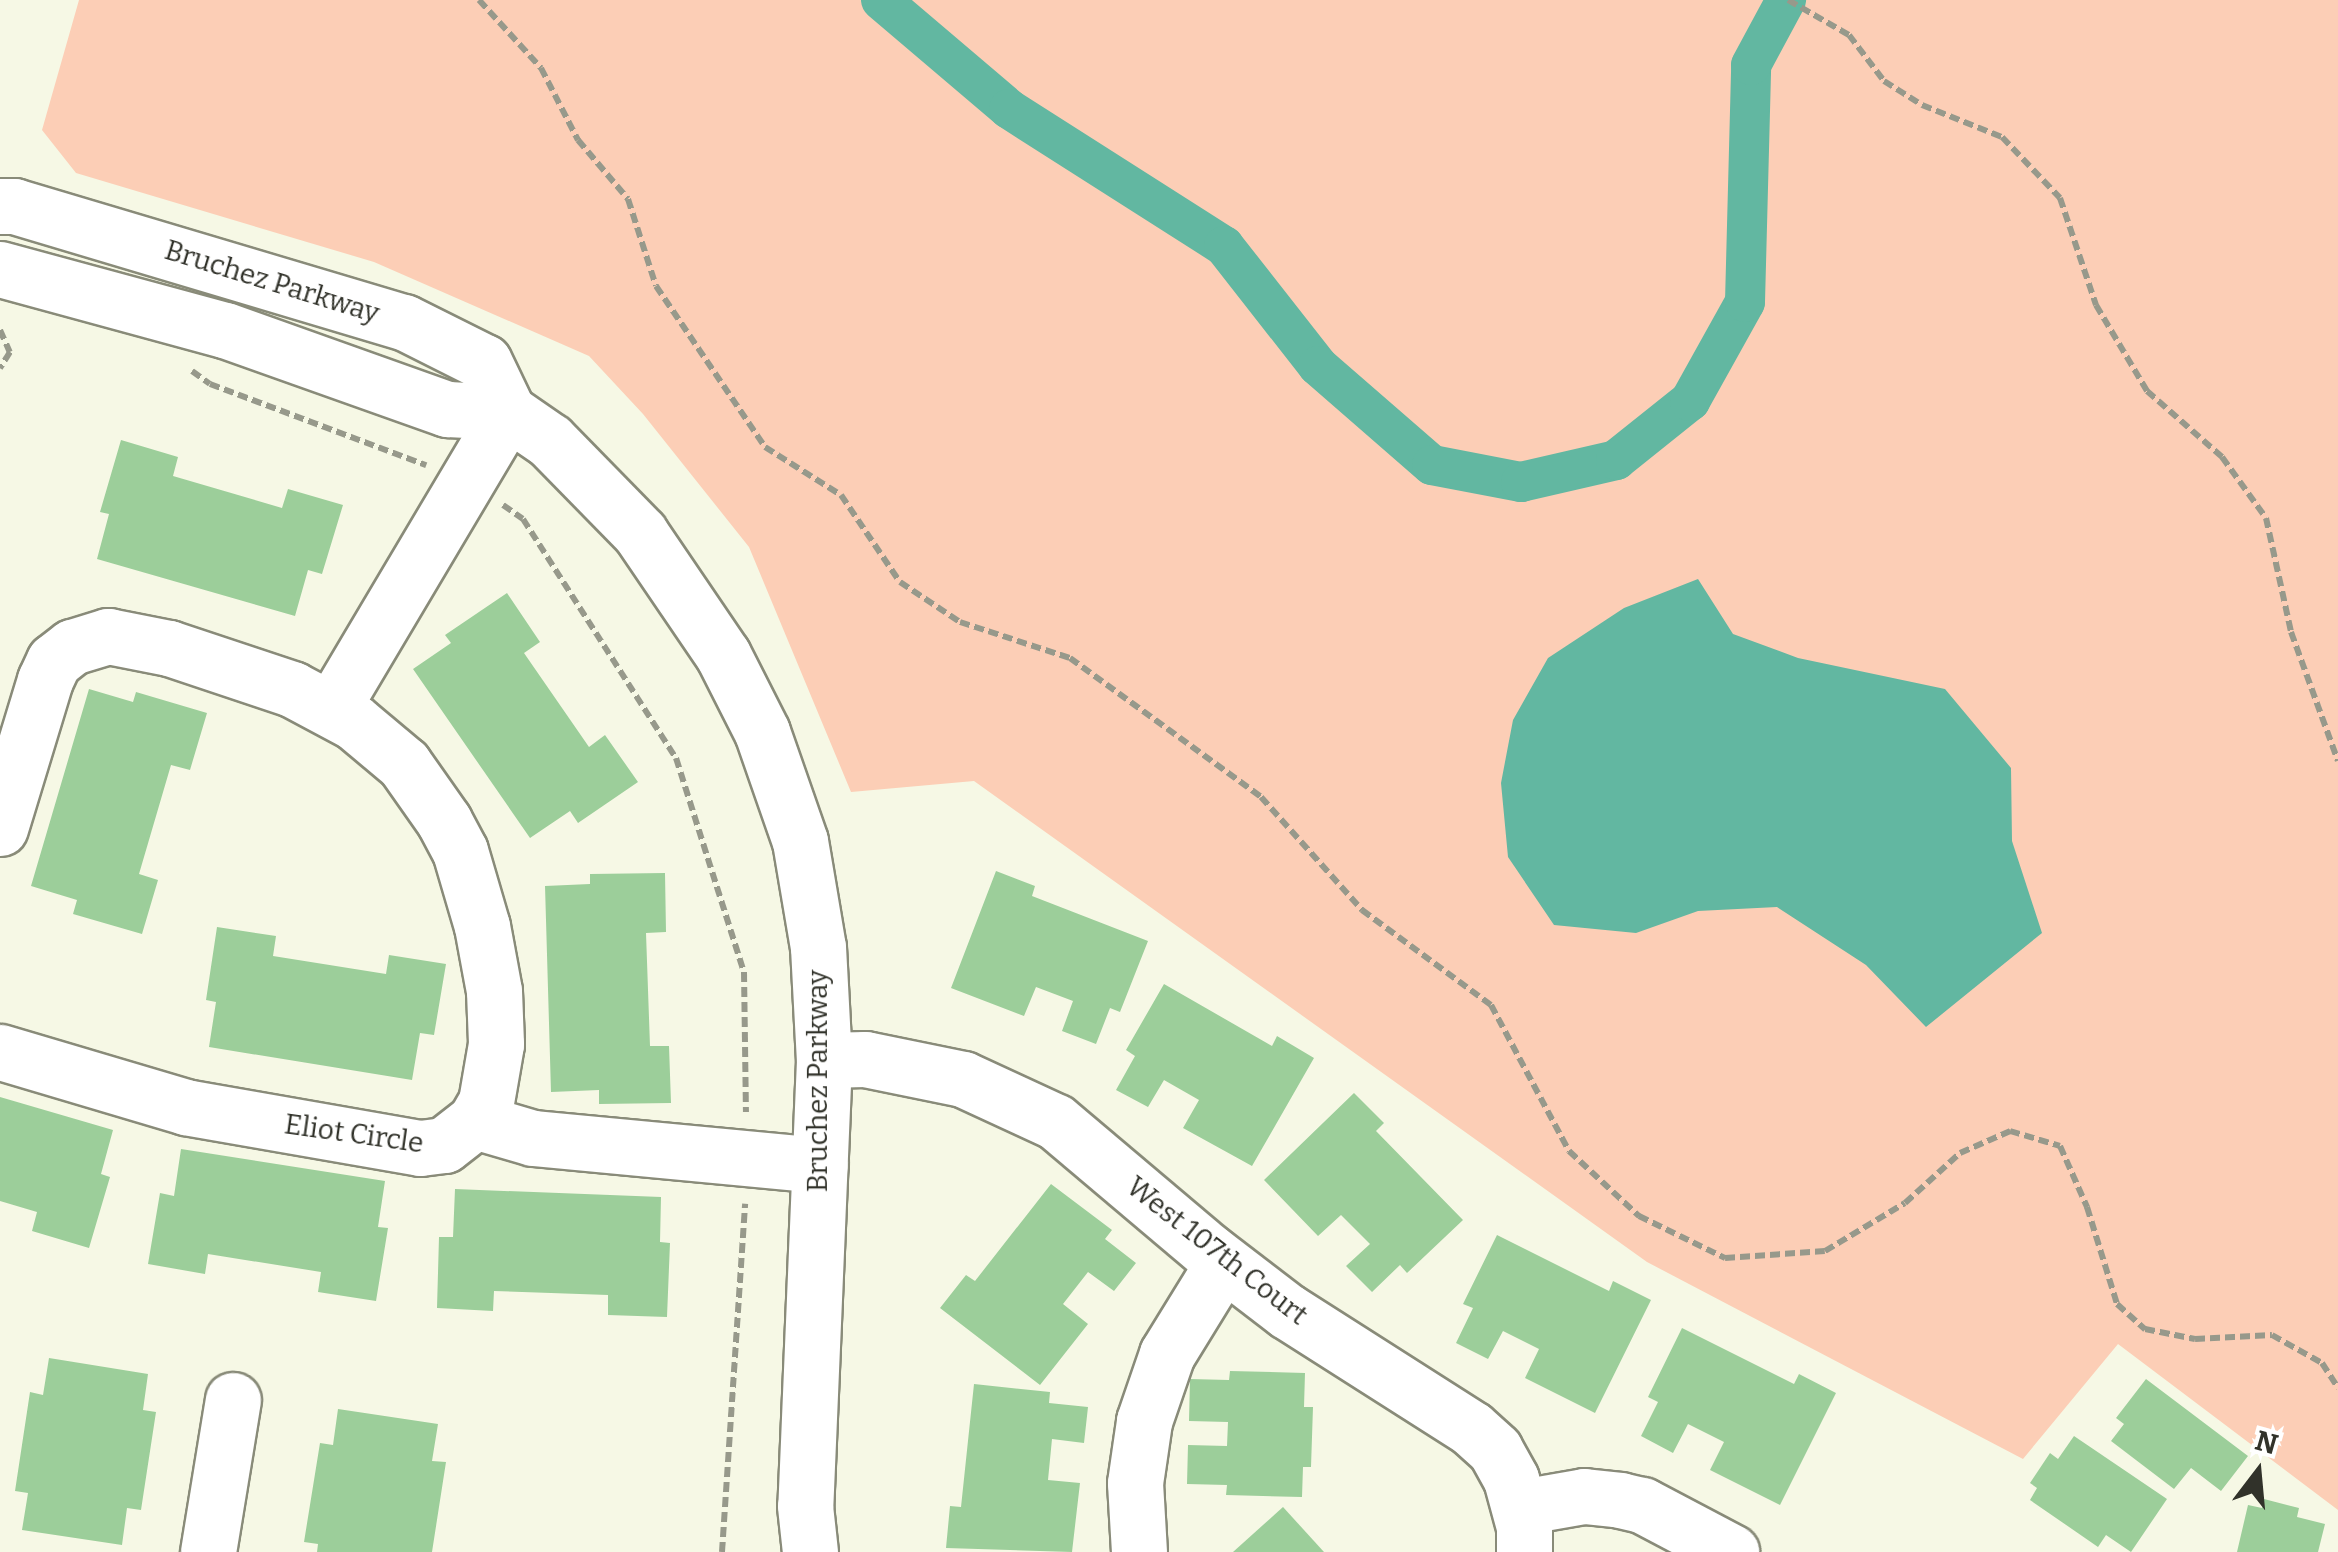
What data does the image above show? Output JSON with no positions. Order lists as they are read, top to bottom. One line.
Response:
{"streets":{"street":["Bruchez Parkway","Eliot Circle","West 107th Court"]},"crossings":[["Bruchez Parkway","West 107th Court"]],"north":"top"}
